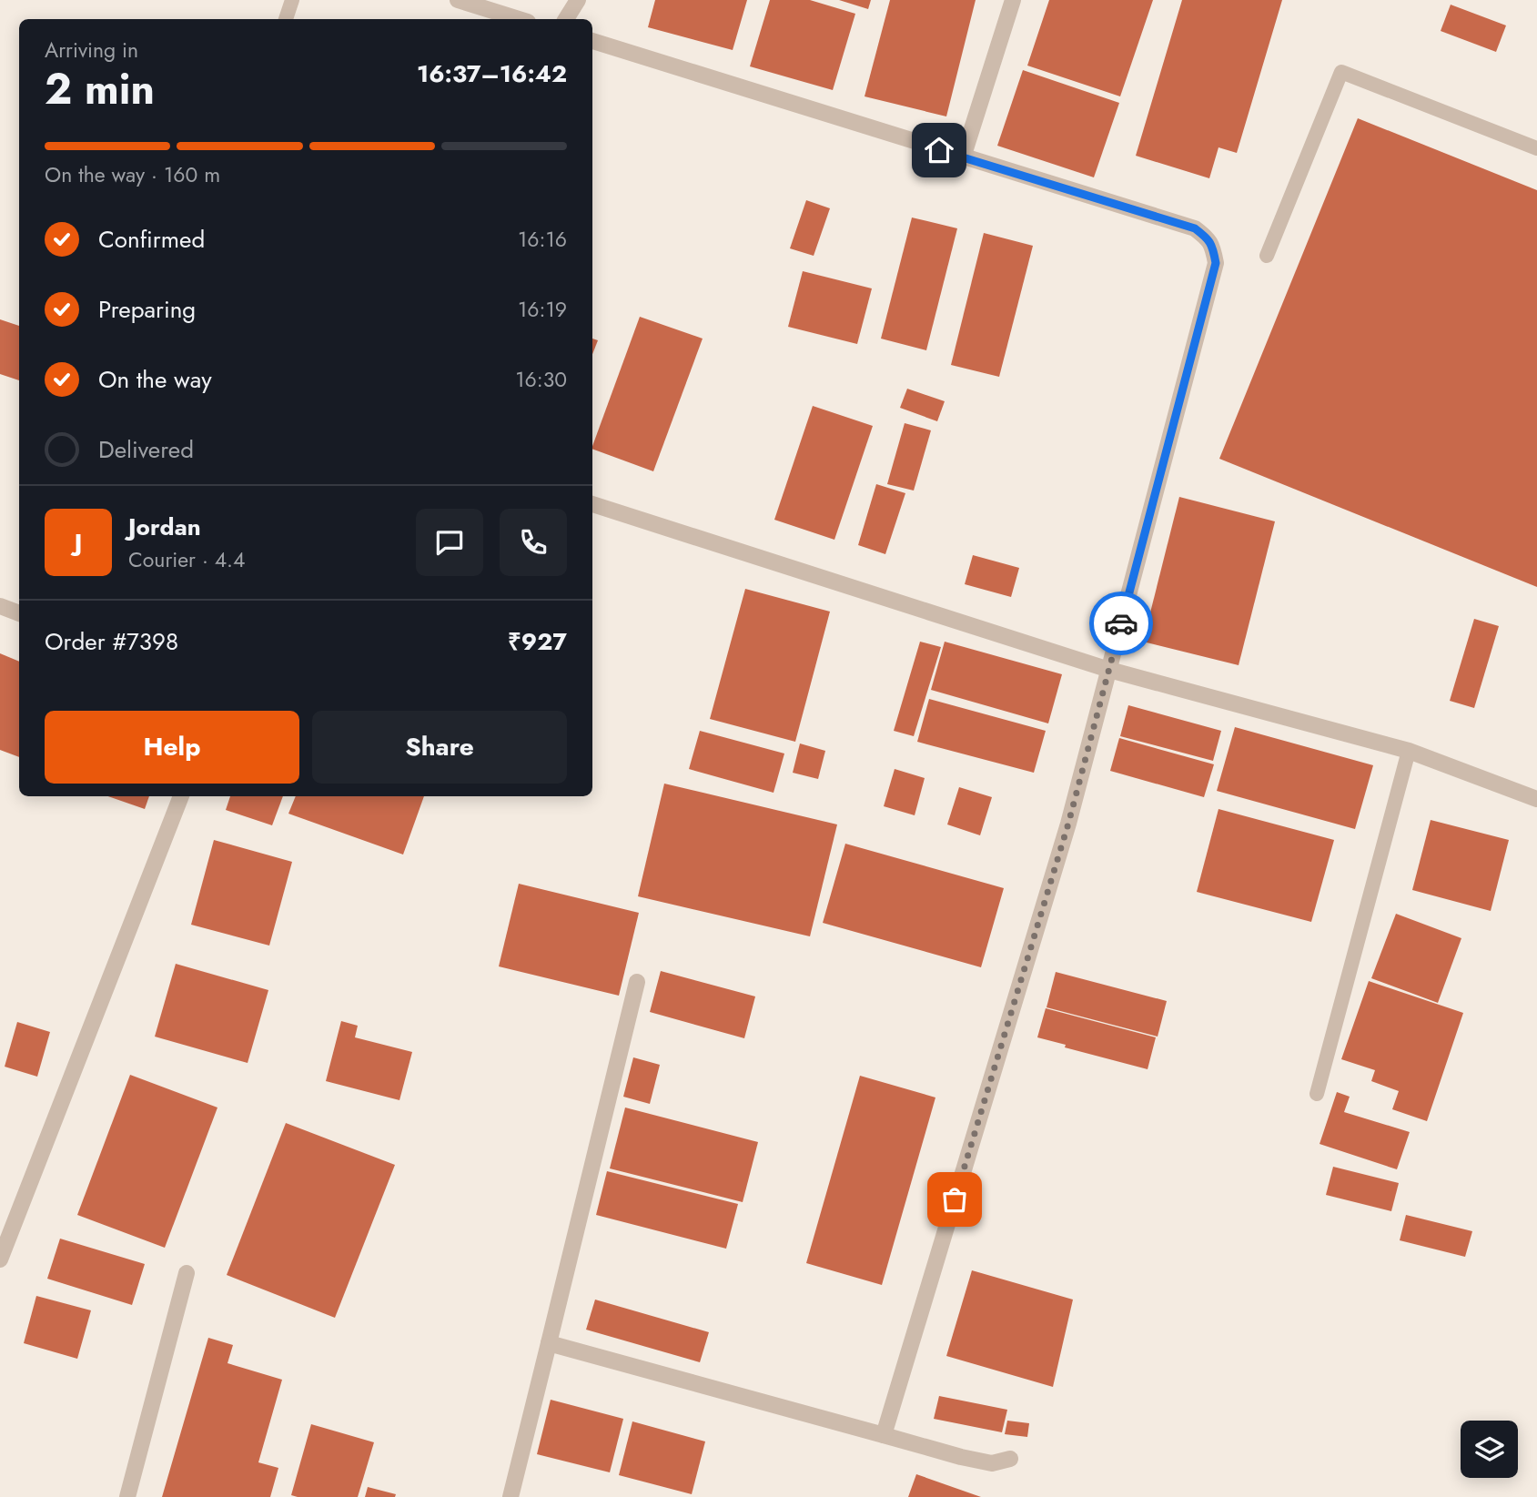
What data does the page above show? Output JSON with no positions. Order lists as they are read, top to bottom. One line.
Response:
{"page":{"heading":["2 min","Arriving in","16:37–16:42"],"panel":["Jordan","Courier · 4.4","Order #7398","₹927"],"bar":"On the way · 160 m","list":[["Confirmed","16:16"],["Preparing","16:19"],["On the way","16:30"],"Delivered"],"round":"J","buttons":["Help","Share"]}}
